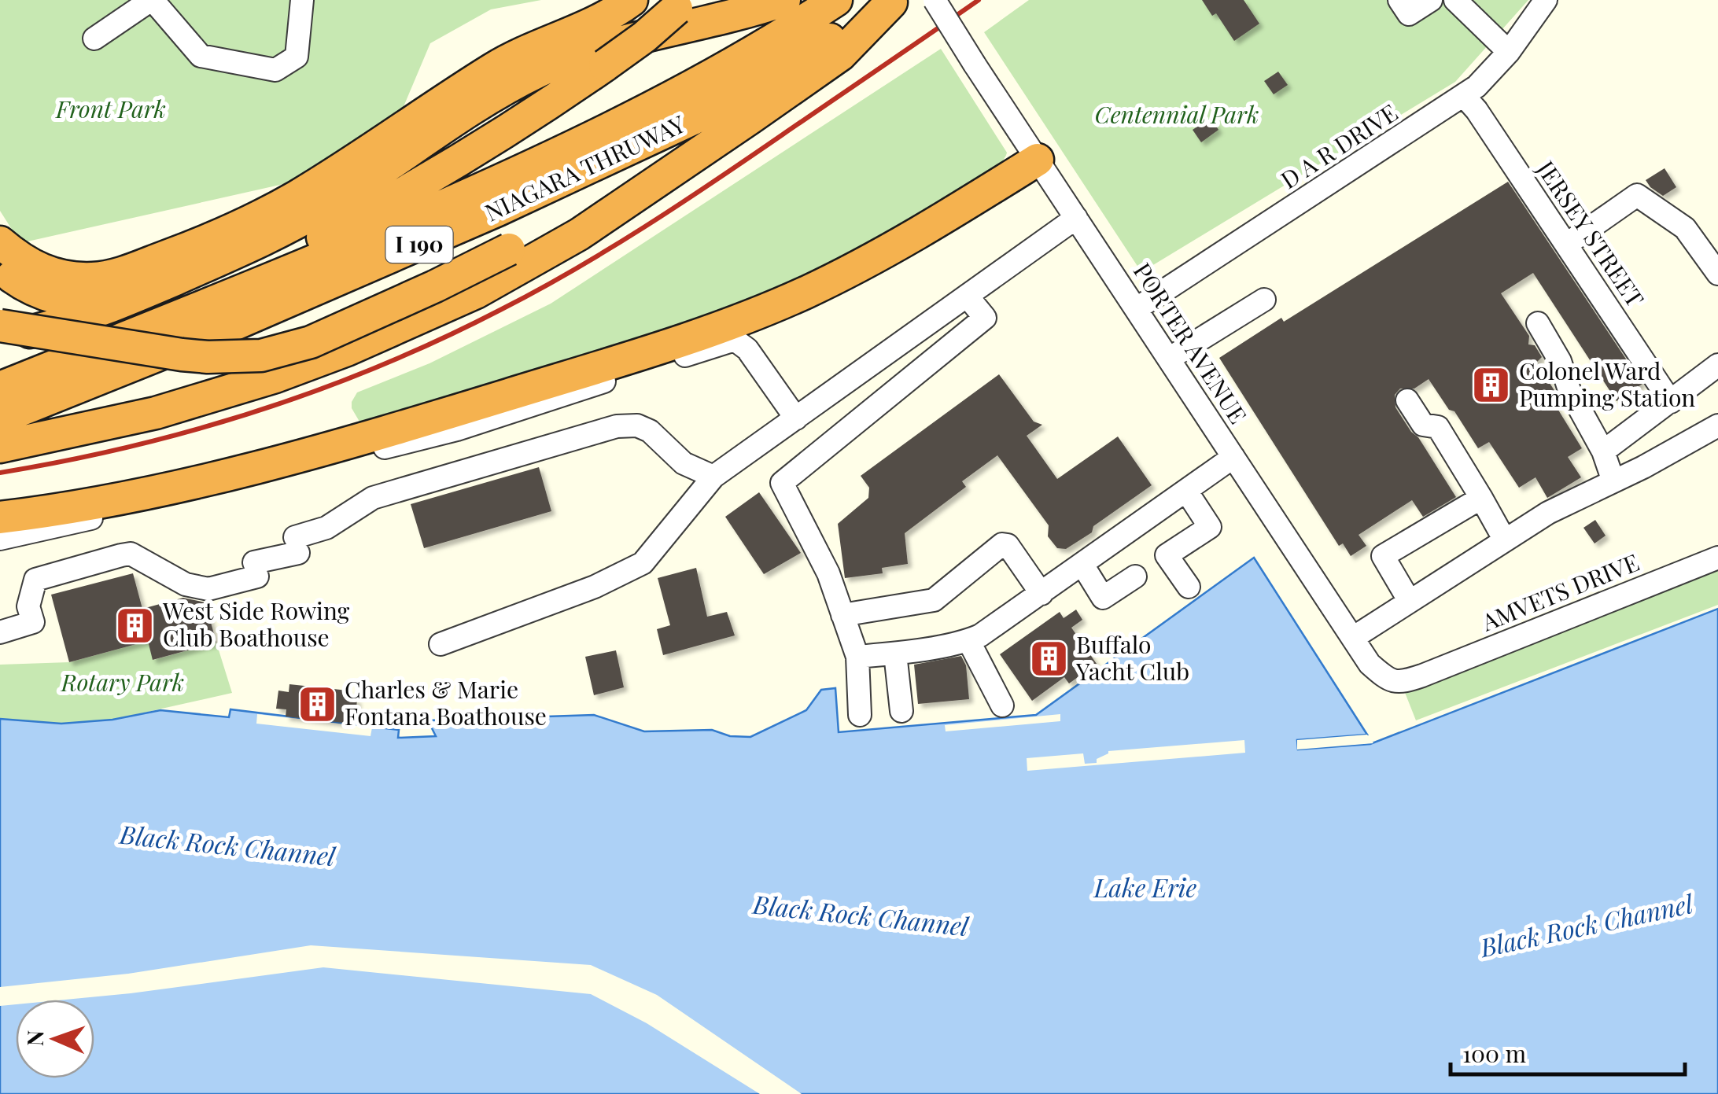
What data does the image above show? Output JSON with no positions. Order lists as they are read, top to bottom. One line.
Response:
{"streets":{"highway":["NIAGARA THRUWAY","I 190"],"street":["D A R DRIVE","JERSEY STREET","PORTER AVENUE","AMVETS DRIVE"]},"crossings":[["D A R DRIVE","JERSEY STREET"],["D A R DRIVE","PORTER AVENUE"],["PORTER AVENUE","AMVETS DRIVE"]],"water":["Black Rock Channel","Lake Erie"],"parks":["Front Park","Centennial Park","Rotary Park"],"places":{"building":["Colonel Ward Pumping Station","West Side Rowing Club Boathouse","Buffalo Yacht Club","Charles & Marie Fontana Boathouse"]},"scale_bar":"100 m","north":"left"}
